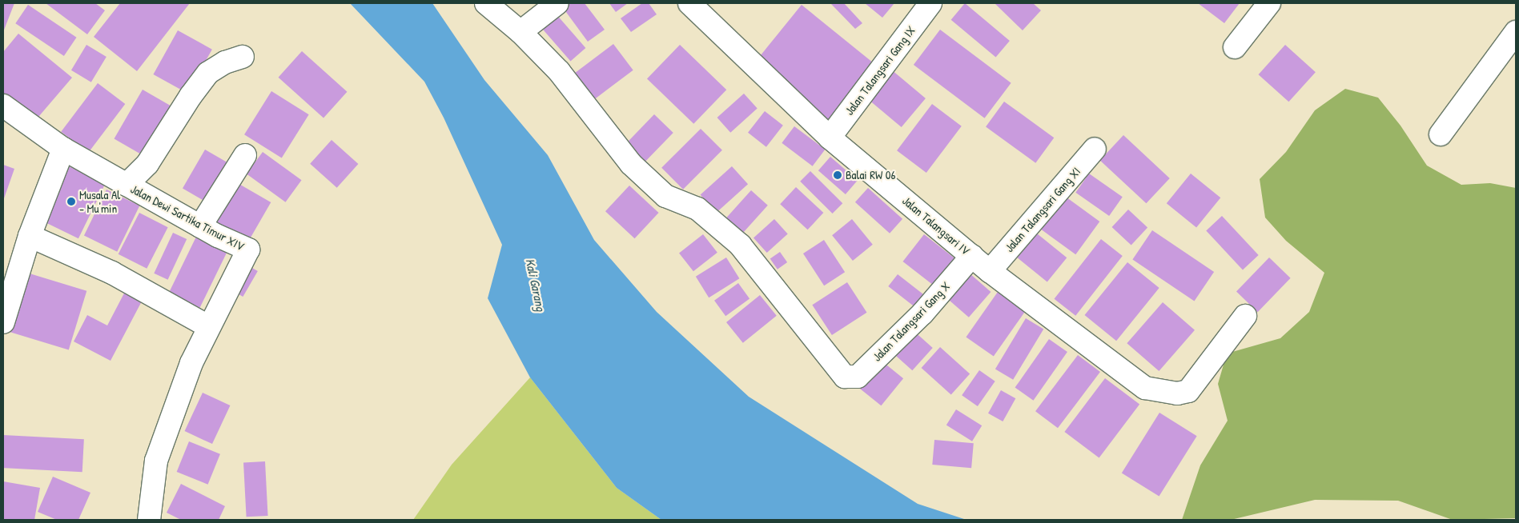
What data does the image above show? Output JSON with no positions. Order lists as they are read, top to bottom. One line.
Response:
{"streets":{"street":["Jalan Talangsari Gang IX","Jalan Talangsari Gang XI","Jalan Dewi Sartika Timur XIV","Jalan Talangsari IV","Jalan Talangsari Gang X"]},"crossings":[["Jalan Talangsari Gang IX","Jalan Talangsari IV"],["Jalan Talangsari Gang XI","Jalan Talangsari IV"],["Jalan Talangsari IV","Jalan Talangsari Gang X"]],"water":["Kali Garang"],"places":["Balai RW 06","Musala Al - Mu'min"]}
